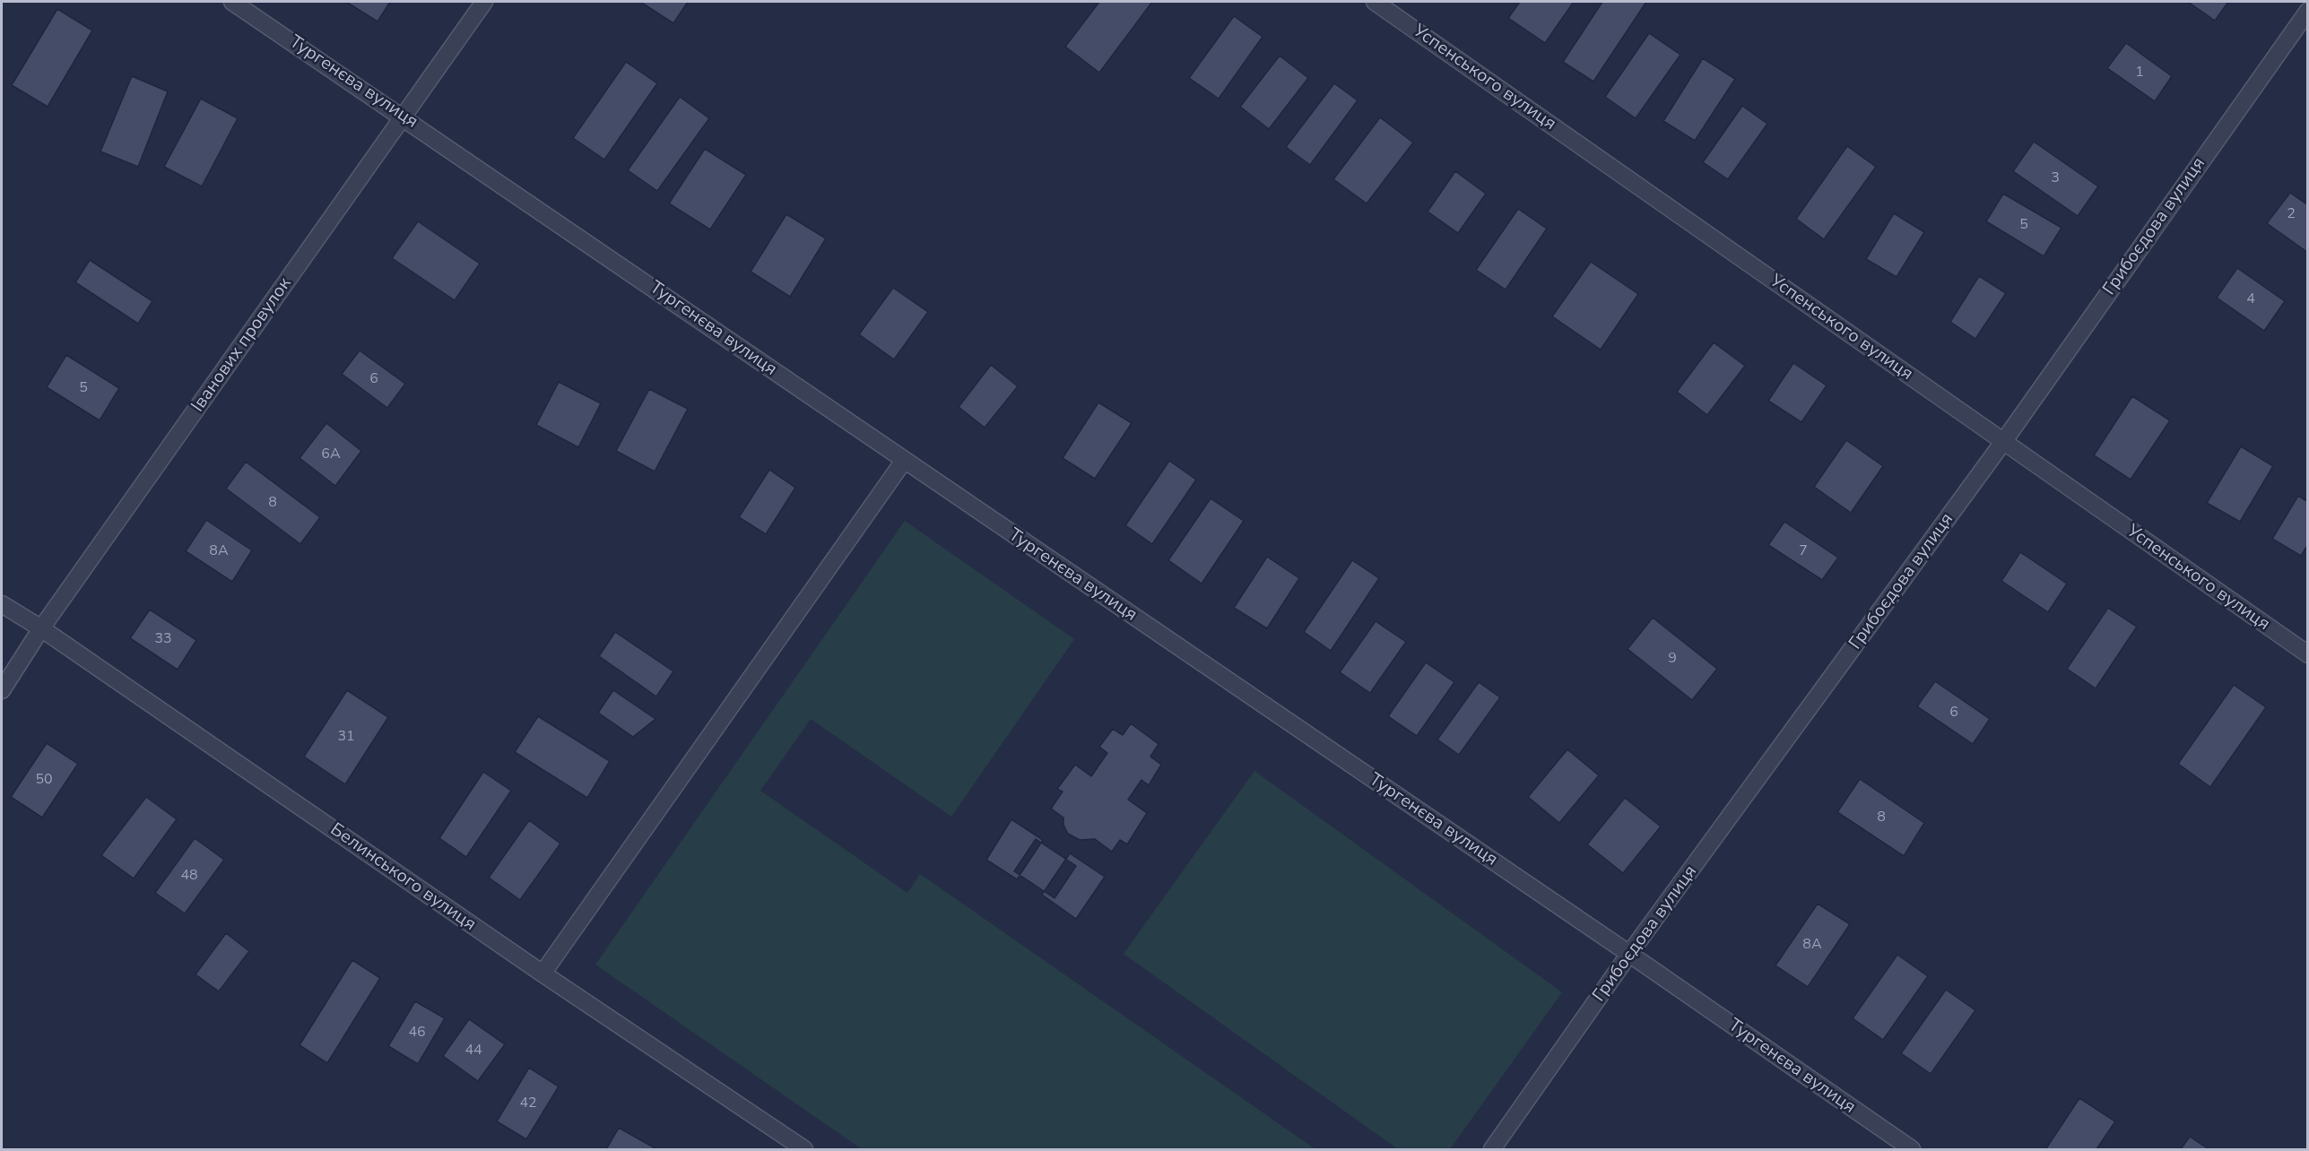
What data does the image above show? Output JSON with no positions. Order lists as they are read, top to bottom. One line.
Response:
{"streets":{"street":["Успенського вулиця","Тургенєва вулиця","Грибоєдова вулиця","Іванових провулок","Белинського вулиця"]},"crossings":[["Успенського вулиця","Грибоєдова вулиця"],["Тургенєва вулиця","Грибоєдова вулиця"],["Тургенєва вулиця","Іванових провулок"],["Іванових провулок","Белинського вулиця"]],"house_numbers":["1","3","2","5","4","6","5","6А","8","8А","7","33","9","6","31","50","8","48","8А","46","44","42"]}
